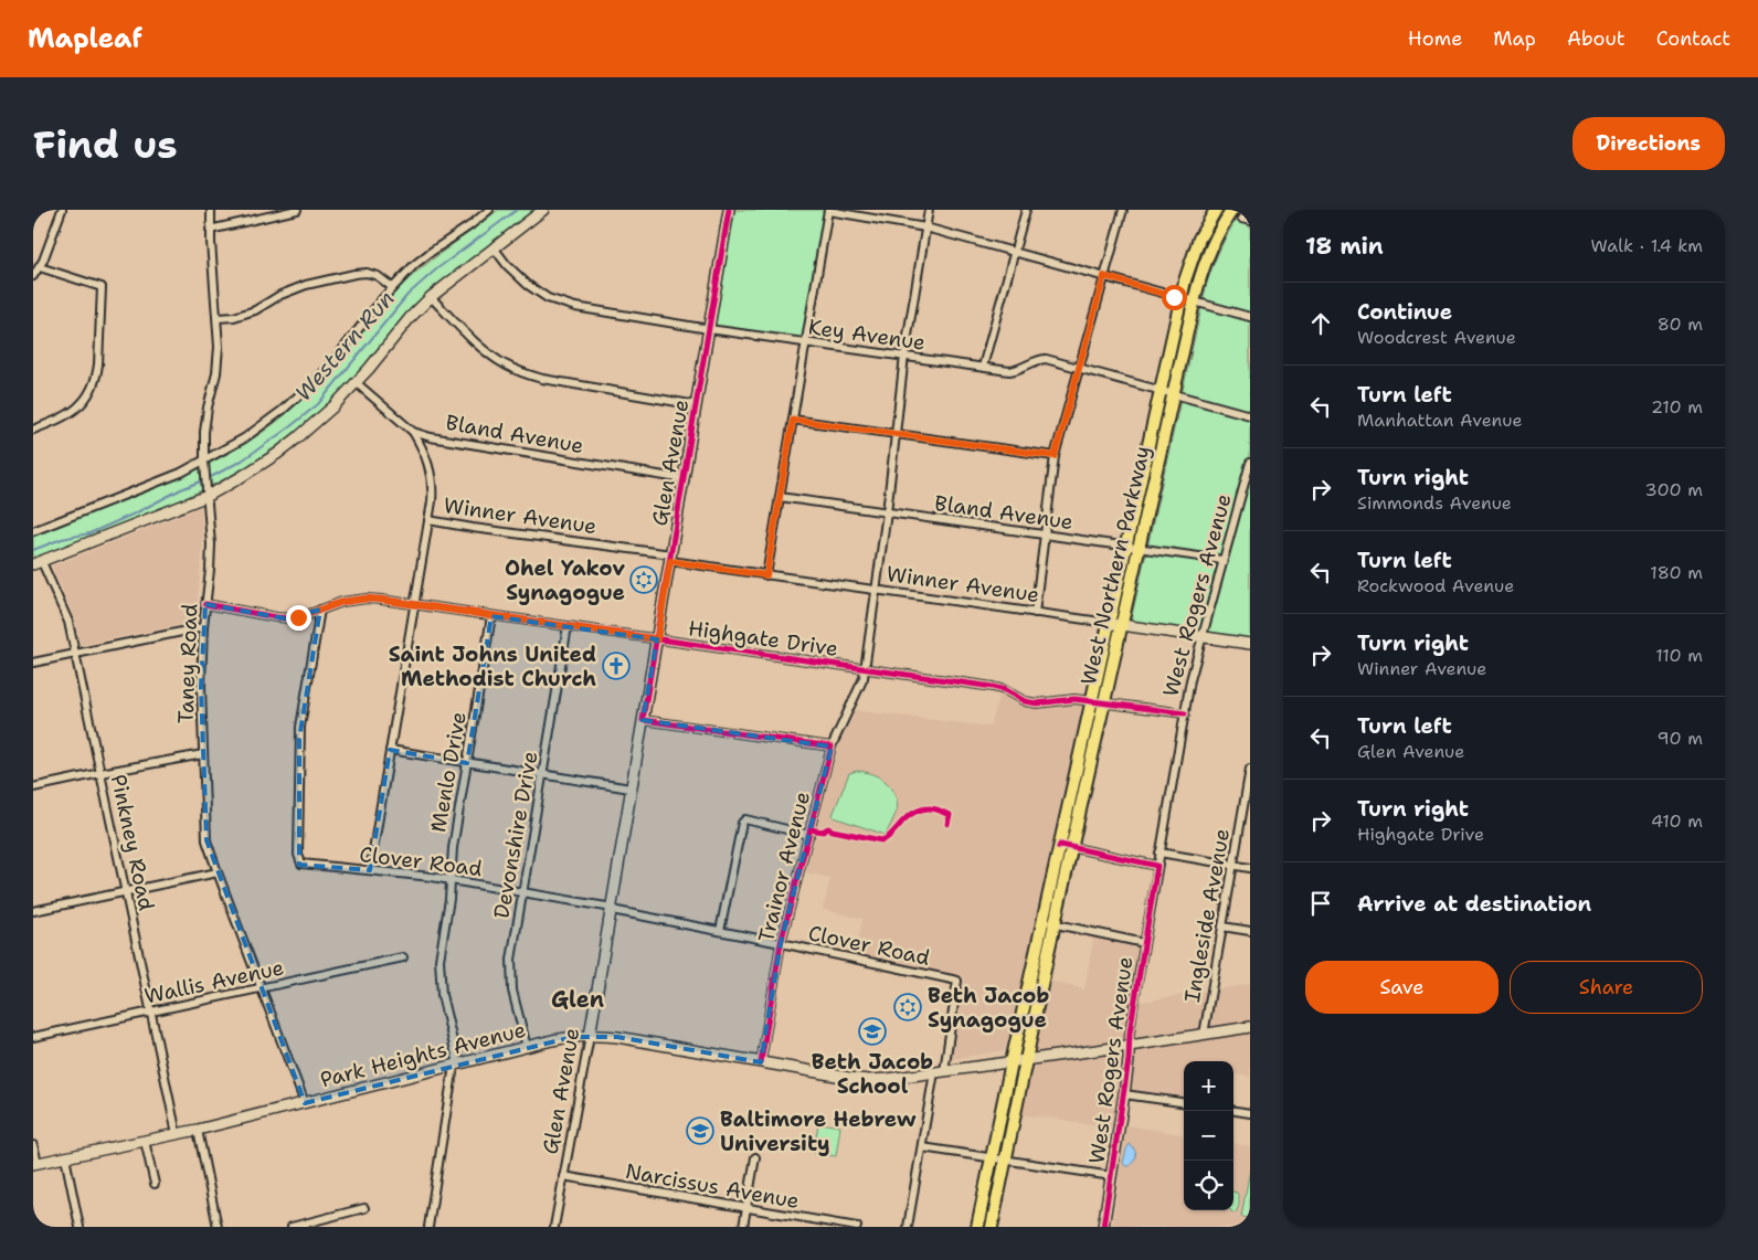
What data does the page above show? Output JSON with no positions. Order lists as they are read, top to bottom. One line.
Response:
{"streets":{"main road":["Glen Avenue","Winner Avenue","West Northern Parkway","West Rogers Avenue","Park Heights Avenue"],"street":["Key Avenue","Bland Avenue","Highgate Drive","Taney Road","Menlo Drive","Devonshire Drive","Pinkney Road","Clover Road","Trainor Avenue","Ingleside Avenue","Wallis Avenue","Narcissus Avenue"]},"crossings":[["Key Avenue","Glen Avenue"],["Key Avenue","West Northern Parkway"],["Key Avenue","Trainor Avenue"],["Bland Avenue","Glen Avenue"],["Bland Avenue","West Northern Parkway"],["Bland Avenue","West Rogers Avenue"],["Bland Avenue","Trainor Avenue"],["Glen Avenue","Winner Avenue"],["Glen Avenue","Highgate Drive"],["Glen Avenue","Clover Road"],["Glen Avenue","Park Heights Avenue"],["Glen Avenue","Narcissus Avenue"],["Winner Avenue","West Northern Parkway"],["Winner Avenue","West Rogers Avenue"],["Winner Avenue","Trainor Avenue"],["West Northern Parkway","Highgate Drive"],["West Northern Parkway","Park Heights Avenue"],["West Rogers Avenue","Highgate Drive"],["West Rogers Avenue","Park Heights Avenue"],["Highgate Drive","Taney Road"],["Highgate Drive","Menlo Drive"],["Highgate Drive","Devonshire Drive"],["Highgate Drive","Clover Road"],["Highgate Drive","Trainor Avenue"],["Taney Road","Wallis Avenue"],["Taney Road","Park Heights Avenue"],["Menlo Drive","Clover Road"],["Menlo Drive","Park Heights Avenue"],["Devonshire Drive","Clover Road"],["Devonshire Drive","Park Heights Avenue"],["Pinkney Road","Wallis Avenue"],["Pinkney Road","Park Heights Avenue"],["Clover Road","Trainor Avenue"],["Clover Road","Park Heights Avenue"],["Trainor Avenue","Park Heights Avenue"],["Ingleside Avenue","Park Heights Avenue"]],"districts":["Glen"],"water":["Western Run"],"places":{"synagogue":["Ohel Yakov Synagogue","Beth Jacob Synagogue"],"church":["Saint Johns United Methodist Church"],"school or university":["Beth Jacob School","Baltimore Hebrew University"]},"page":{"header":"Mapleaf","nav":["Home","Map","About","Contact"],"buttons":["Directions",["Save","Share"]],"title":"Find us","heading":["18 min","Walk · 1.4 km"],"list":[["Continue","Woodcrest Avenue","80 m"],["Turn left","Manhattan Avenue","210 m"],["Turn right","Simmonds Avenue","300 m"],["Turn left","Rockwood Avenue","180 m"],["Turn right","Winner Avenue","110 m"],["Turn left","Glen Avenue","90 m"],["Turn right","Highgate Drive","410 m"],"Arrive at destination"],"map_buttons":["+","−"]}}
